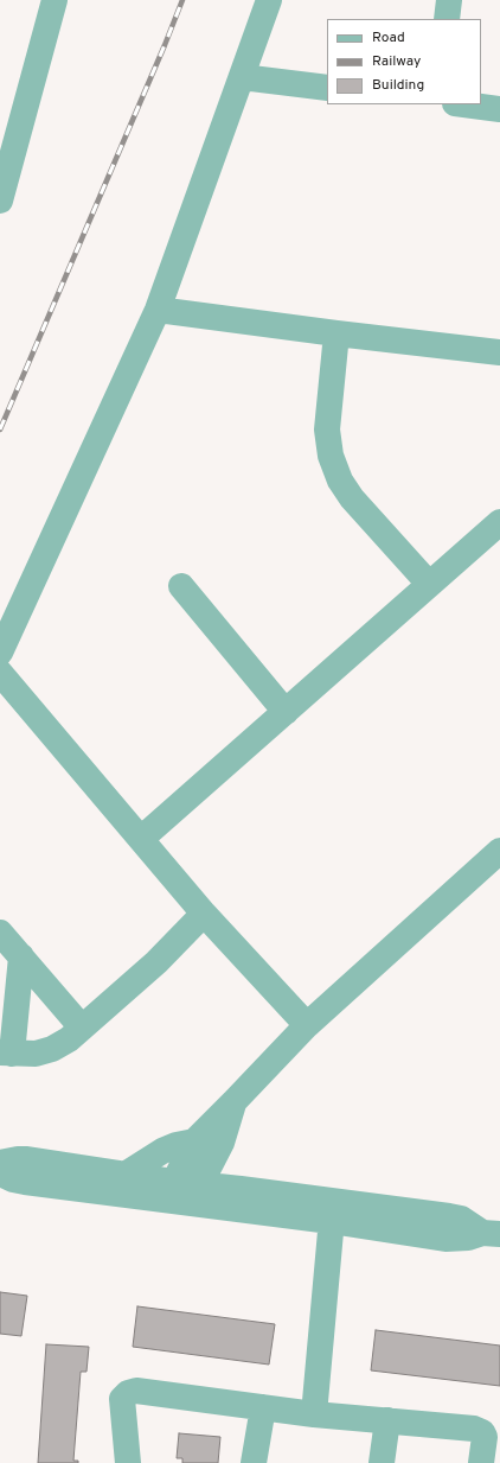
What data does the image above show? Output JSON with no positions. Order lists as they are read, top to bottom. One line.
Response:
{"legend":["Road","Railway","Building"]}
